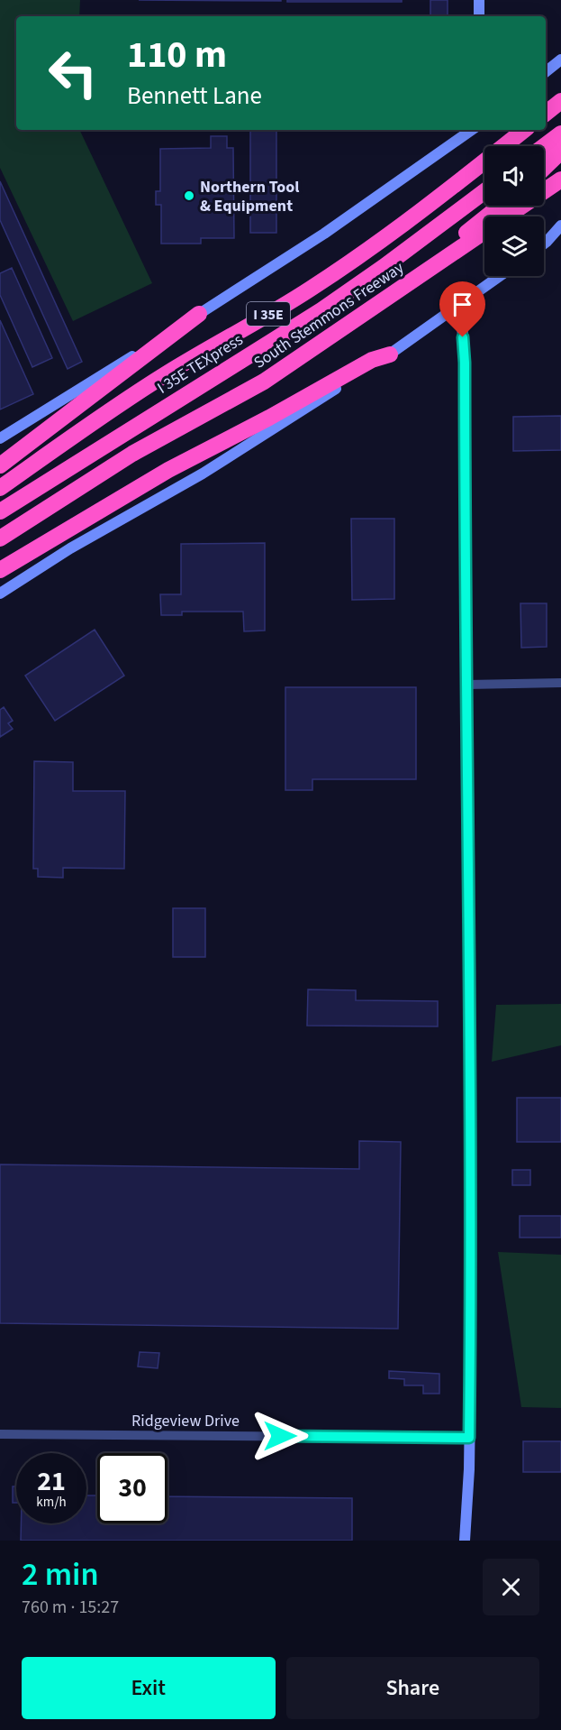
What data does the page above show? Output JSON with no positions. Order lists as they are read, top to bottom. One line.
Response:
{"streets":{"highway":["I 35E","South Stemmons Freeway","I 35E TEXpress"],"street":["Ridgeview Drive"]},"places":["Northern Tool & Equipment"],"page":{"turn":["110 m","Bennett Lane"],"speed":"21 km/h","limit":"30","heading":["2 min","760 m · 15:27"],"buttons":["Exit","Share"]}}
